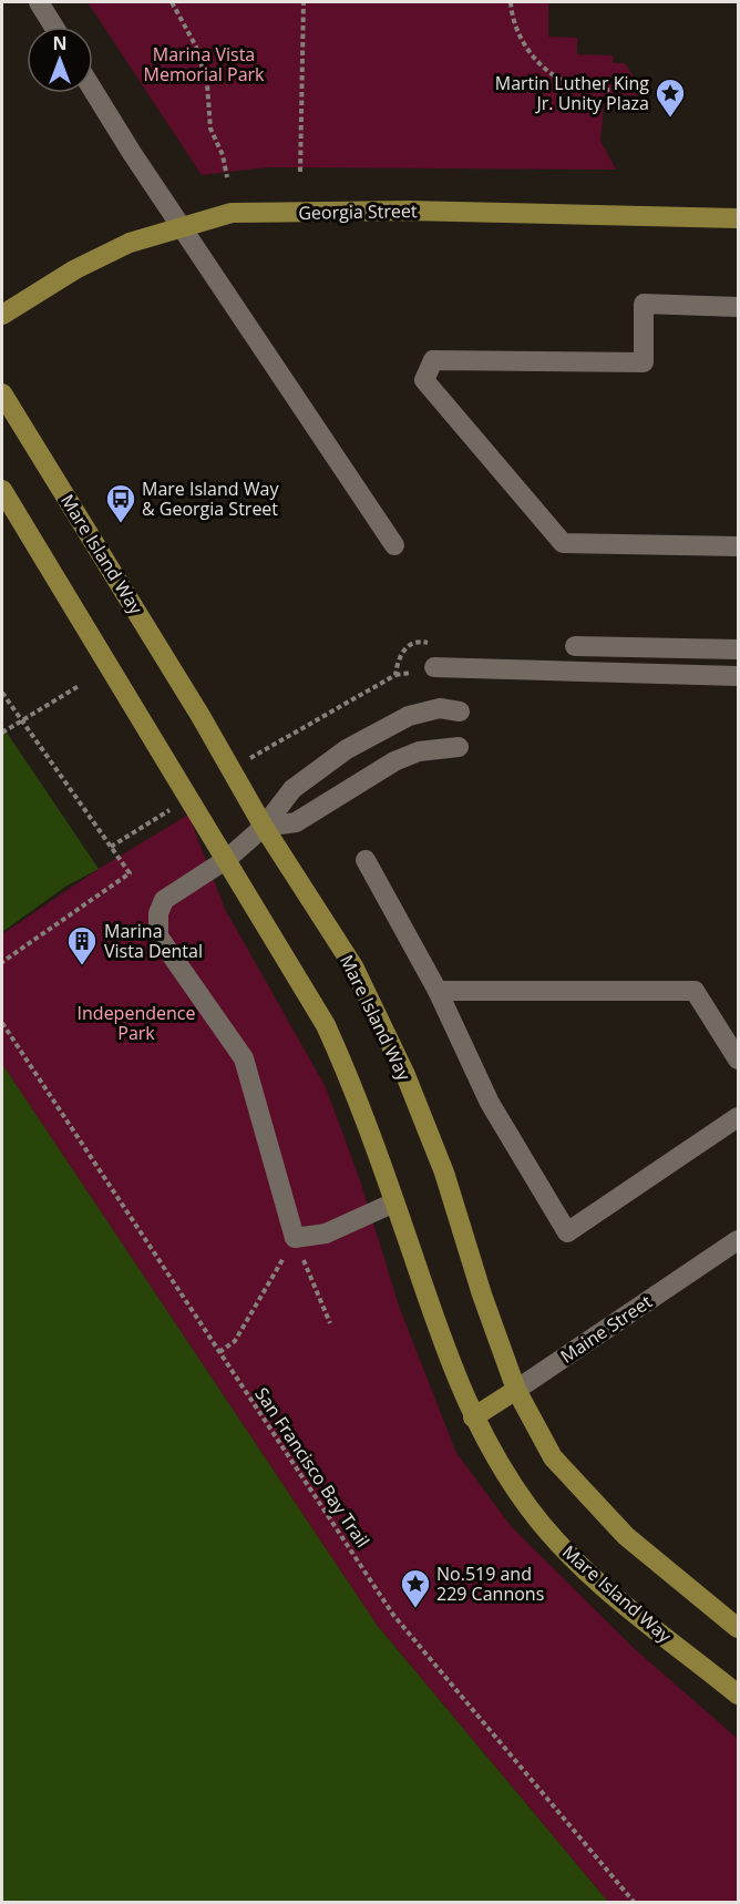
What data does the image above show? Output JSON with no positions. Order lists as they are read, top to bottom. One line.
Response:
{"streets":{"main road":["Georgia Street","Mare Island Way","Maine Street"],"path":["San Francisco Bay Trail"]},"crossings":[["Mare Island Way","Maine Street"]],"parks":["Marina Vista Memorial Park","Independence Park"],"places":{"place":["Martin Luther King Jr. Unity Plaza","No.519 and 229 Cannons"],"bus stop":["Mare Island Way & Georgia Street"],"building":["Marina Vista Dental"]},"north":"top"}
